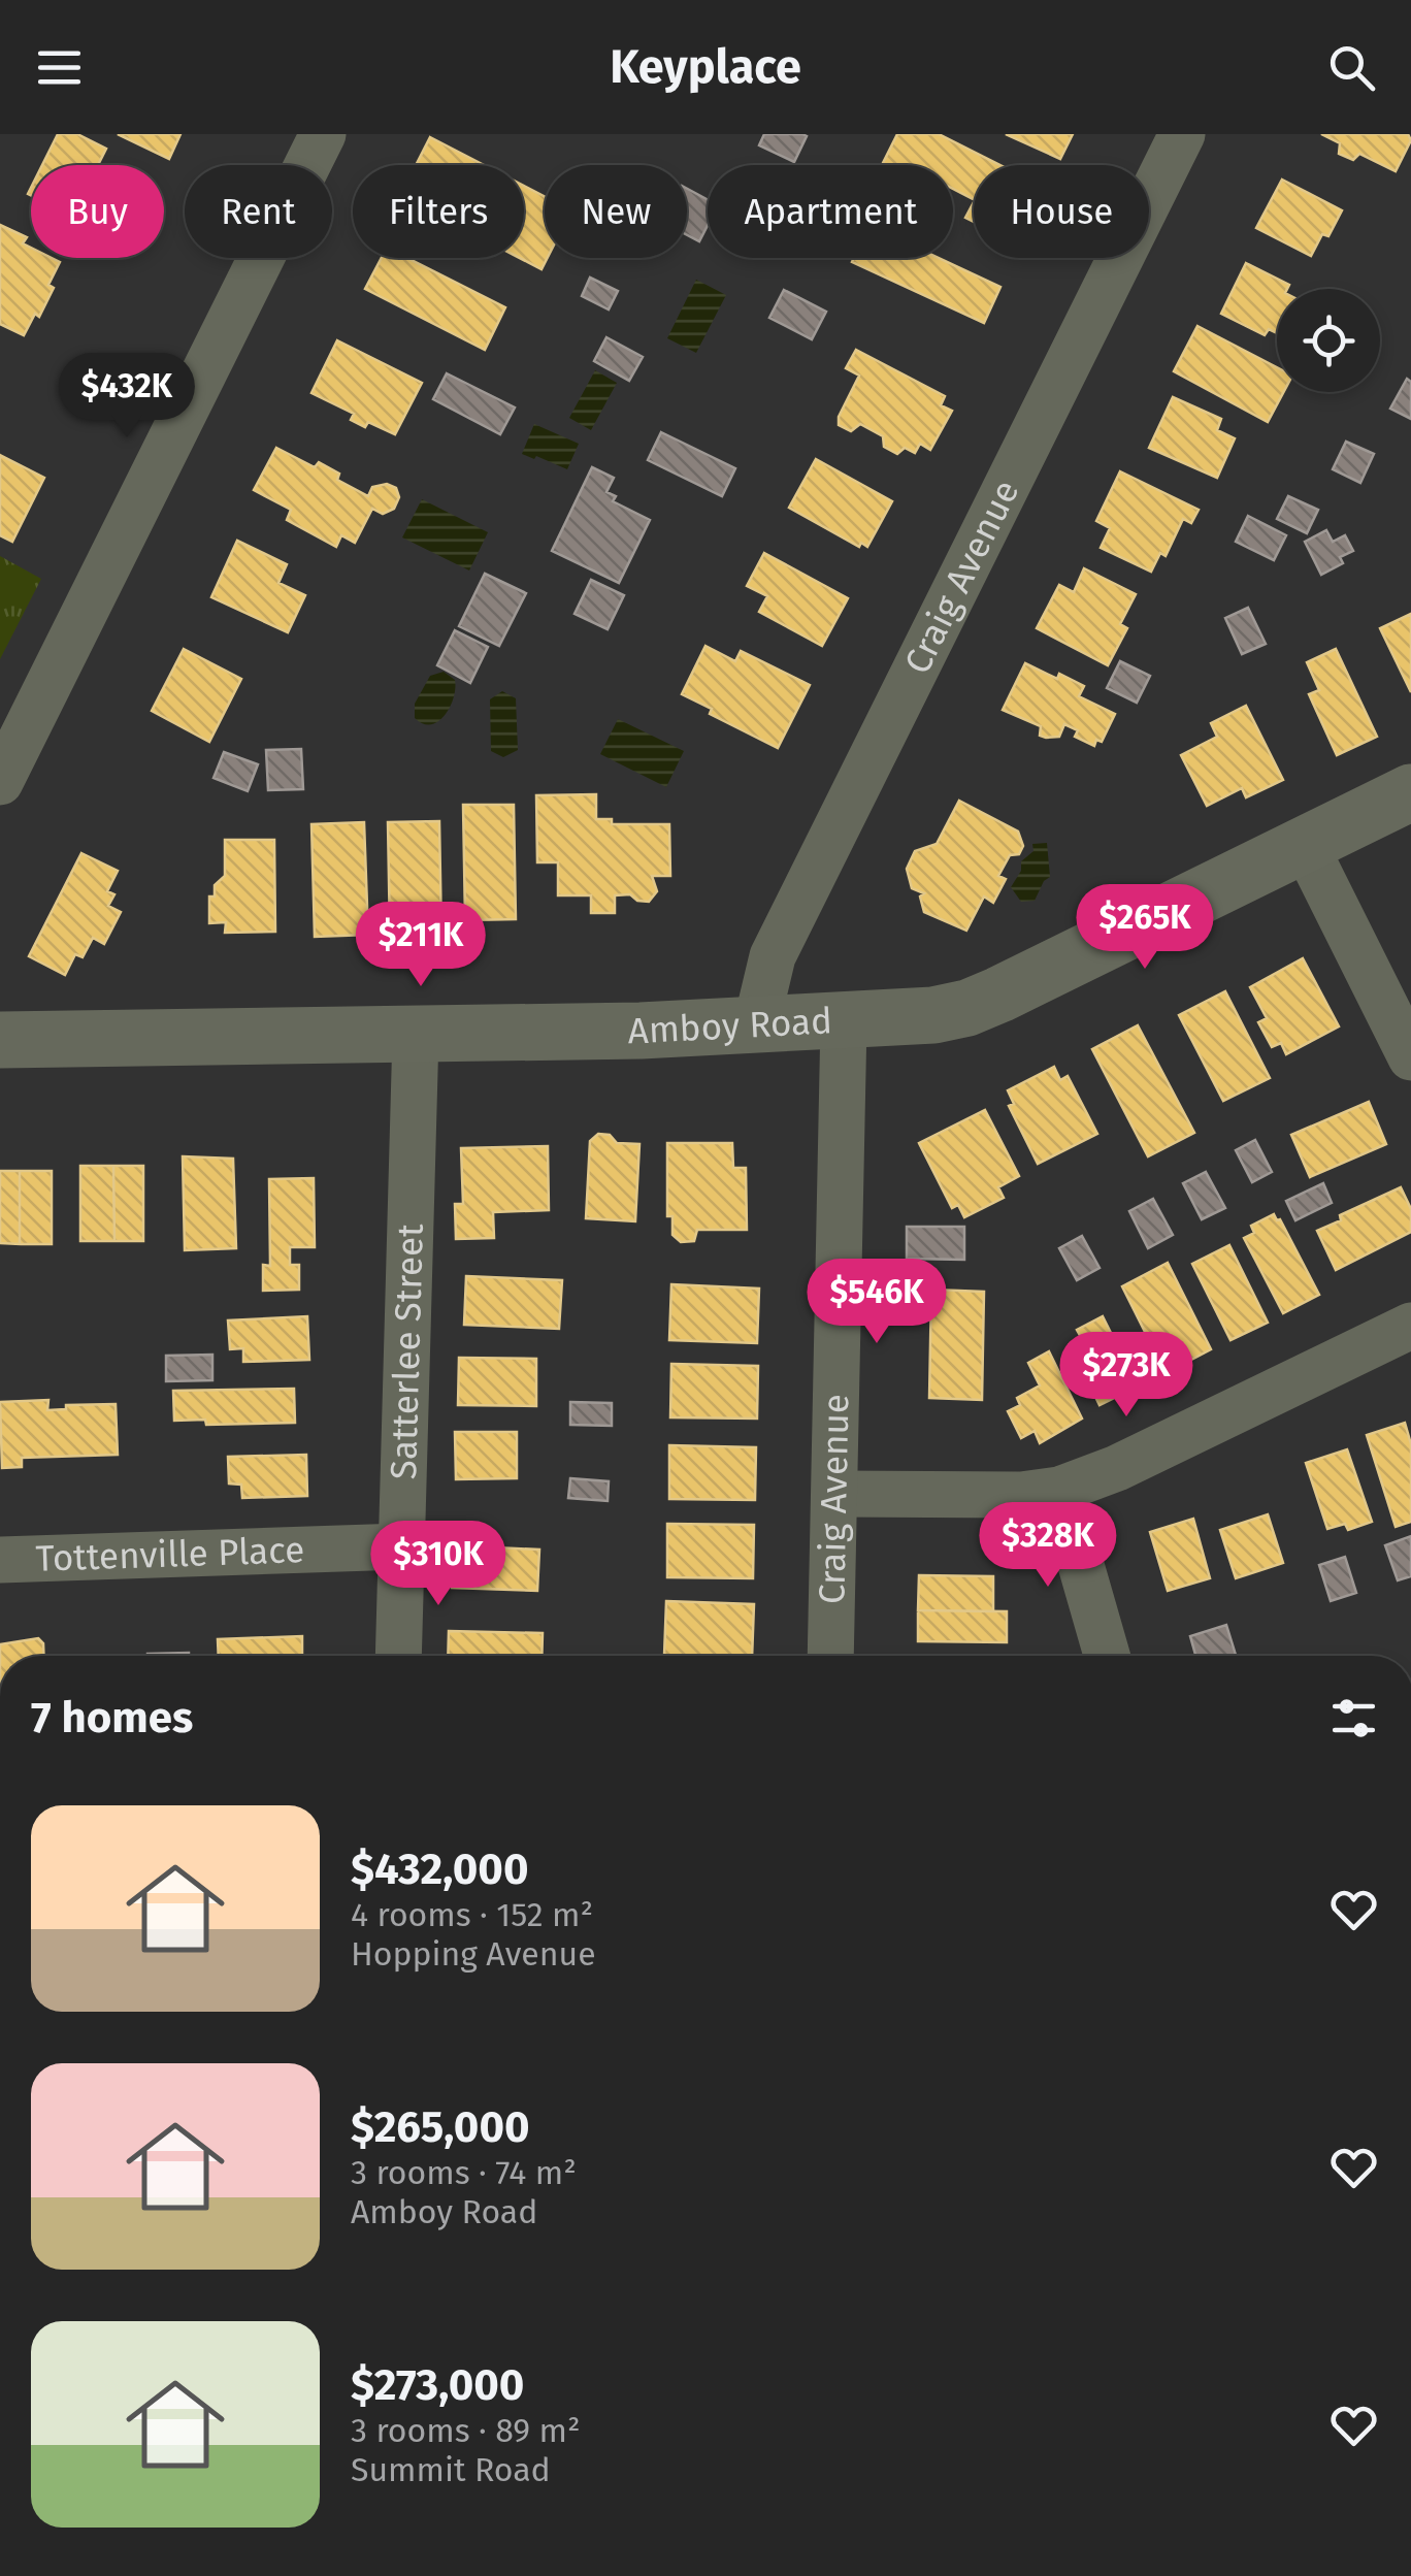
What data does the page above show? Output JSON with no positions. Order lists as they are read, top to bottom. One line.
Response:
{"streets":{"street":["Craig Avenue","Amboy Road","Satterlee Street","Tottenville Place"]},"crossings":[["Craig Avenue","Amboy Road"],["Amboy Road","Satterlee Street"],["Satterlee Street","Tottenville Place"]],"page":{"header":"Keyplace","chip":["Buy","Rent","Filters","New","Apartment","House"],"price":["$432K","$265K","$211K","$546K","$273K","$328K","$310K"],"heading":"7 homes","list":[{"name":"$432,000","note":"4 rooms · 152 m² · Hopping Avenue"},{"name":"$265,000","note":"3 rooms · 74 m² · Amboy Road"},{"name":"$273,000","note":"3 rooms · 89 m² · Summit Road"}]}}
